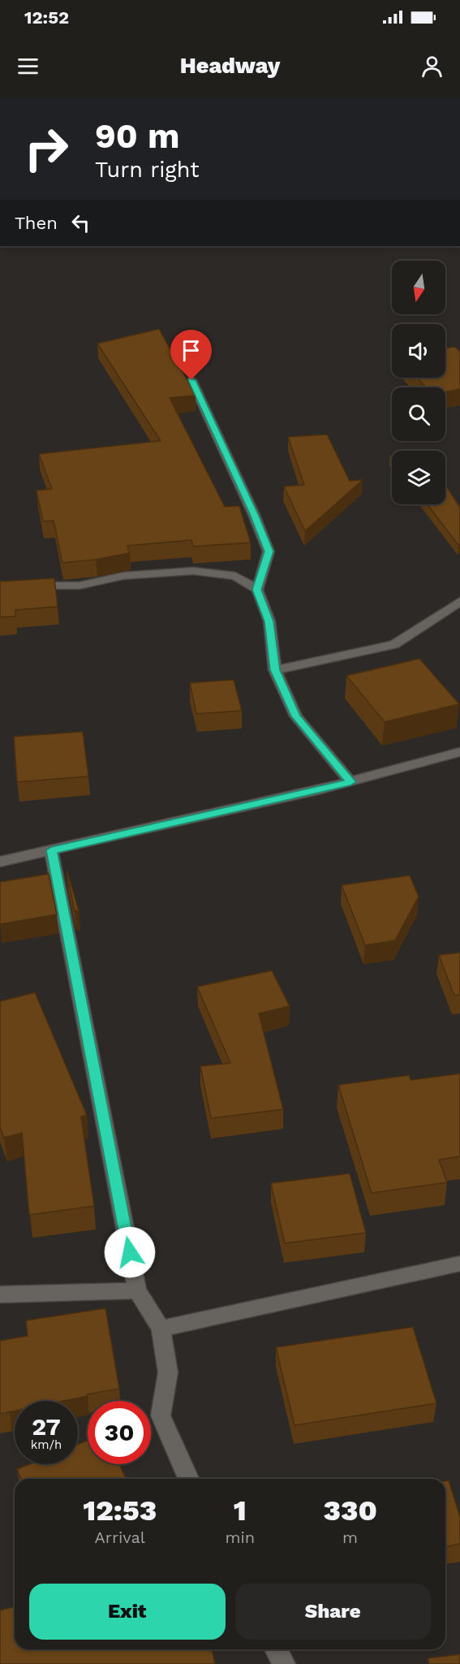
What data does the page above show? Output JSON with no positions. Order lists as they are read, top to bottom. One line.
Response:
{"north":"bottom","page":{"status":"12:52","header":"Headway","turn":["90 m","Turn right"],"then":"Then","speed":"27 km/h","limit":"30","eta":["12:53","Arrival","1","min","330","m"],"buttons":["Exit","Share"]}}
